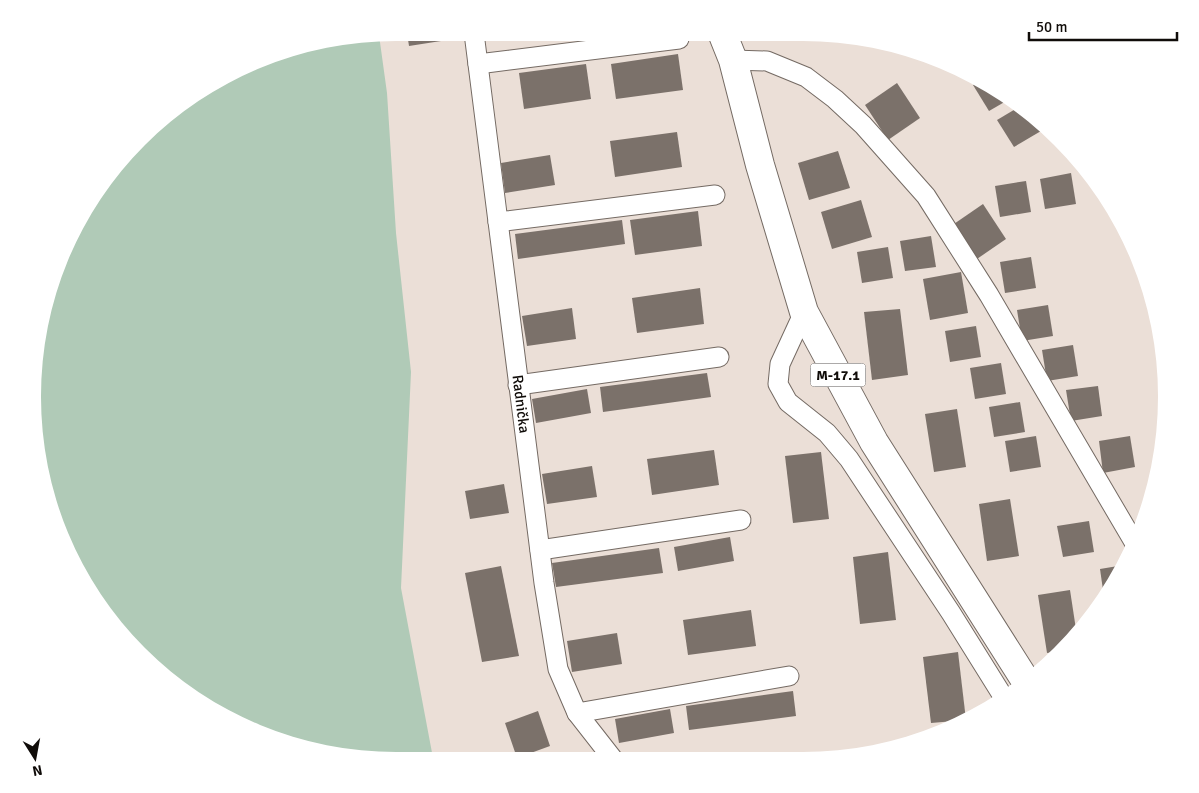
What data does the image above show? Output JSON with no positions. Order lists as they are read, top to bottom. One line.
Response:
{"streets":{"main road":["M-17.1"],"street":["Radnička"]},"scale_bar":"50 m","north":"bottom"}
